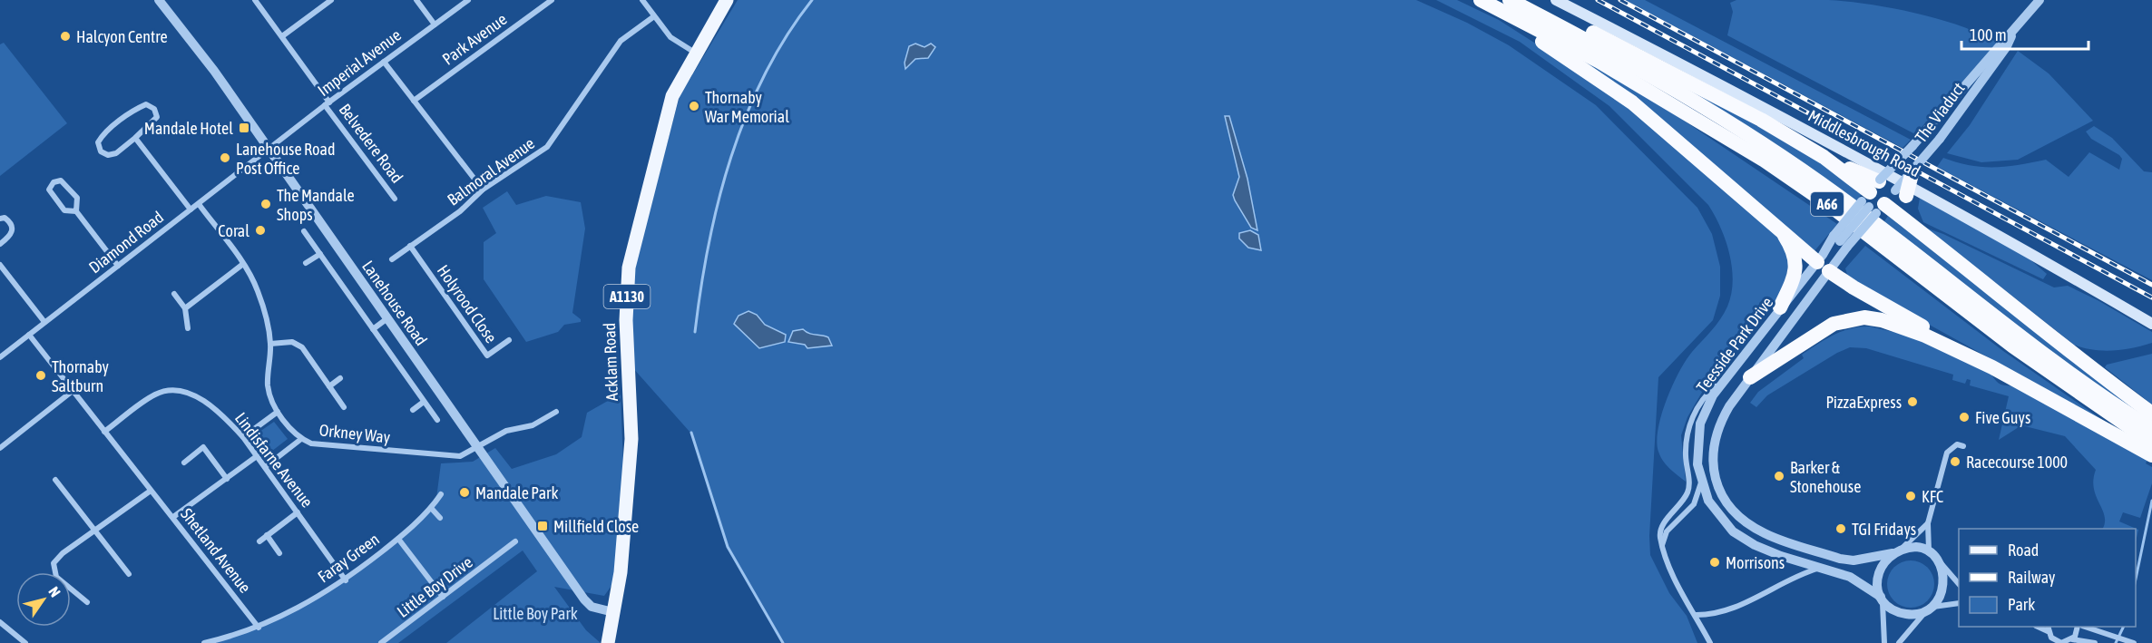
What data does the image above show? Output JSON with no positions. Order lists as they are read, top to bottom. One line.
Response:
{"streets":{"highway":["A66"],"main road":["Middlesbrough Road","A1130","Acklam Road"],"street":["Park Avenue","Imperial Avenue","The Viaduct","Belvedere Road","Balmoral Avenue","Diamond Road","Lanehouse Road","Holyrood Close","Teesside Park Drive","Orkney Way","Lindisfarne Avenue","Shetland Avenue","Faray Green","Little Boy Drive"]},"crossings":[["Imperial Avenue","Belvedere Road"],["Imperial Avenue","Diamond Road"],["Imperial Avenue","Lanehouse Road"],["Balmoral Avenue","Holyrood Close"],["Diamond Road","Lanehouse Road"],["Diamond Road","Orkney Way"],["Diamond Road","Shetland Avenue"],["Lanehouse Road","Acklam Road"],["Lanehouse Road","Orkney Way"],["Lindisfarne Avenue","Shetland Avenue"],["Lindisfarne Avenue","Faray Green"],["Shetland Avenue","Faray Green"]],"parks":["Little Boy Park"],"places":{"other":["Halcyon Centre","Thornaby War Memorial","Lanehouse Road Post Office","The Mandale Shops","Coral","Thornaby Saltburn","PizzaExpress","Five Guys","Racecourse 1000","Barker & Stonehouse","Mandale Park","KFC","TGI Fridays","Morrisons"],"transit":["Mandale Hotel","Millfield Close"]},"legend":["Road","Railway","Park"],"scale_bar":"100 m","north":"top right"}
